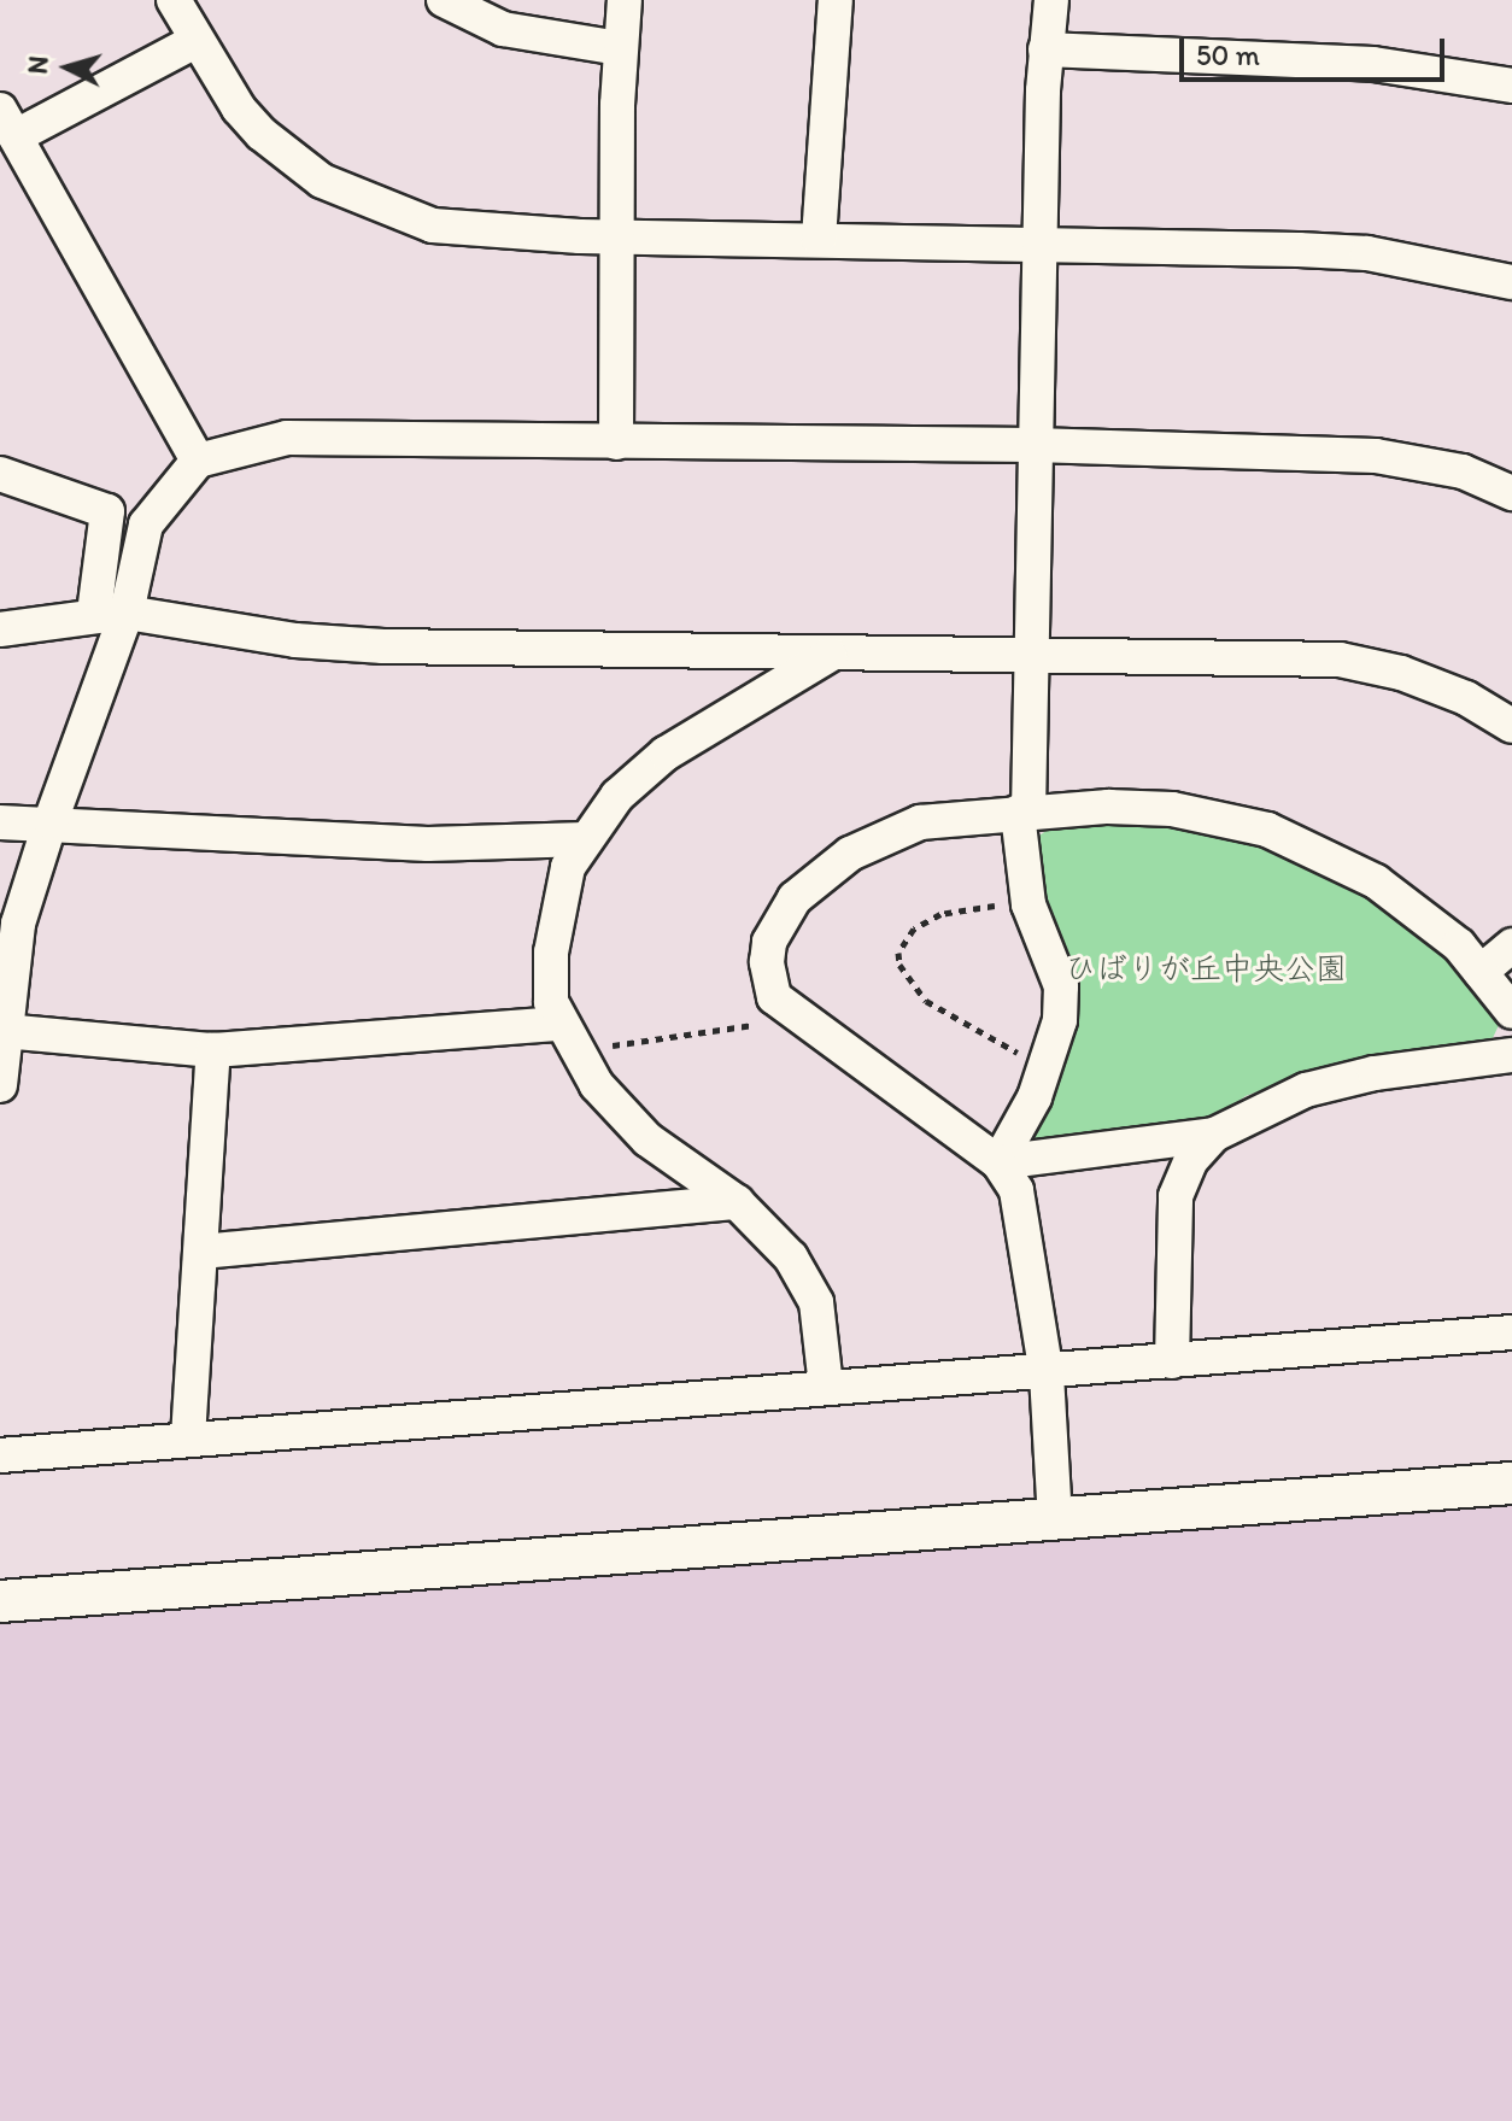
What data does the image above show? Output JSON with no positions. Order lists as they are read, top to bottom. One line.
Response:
{"parks":["ひばりが丘中央公園"],"scale_bar":"50 m","north":"left"}
